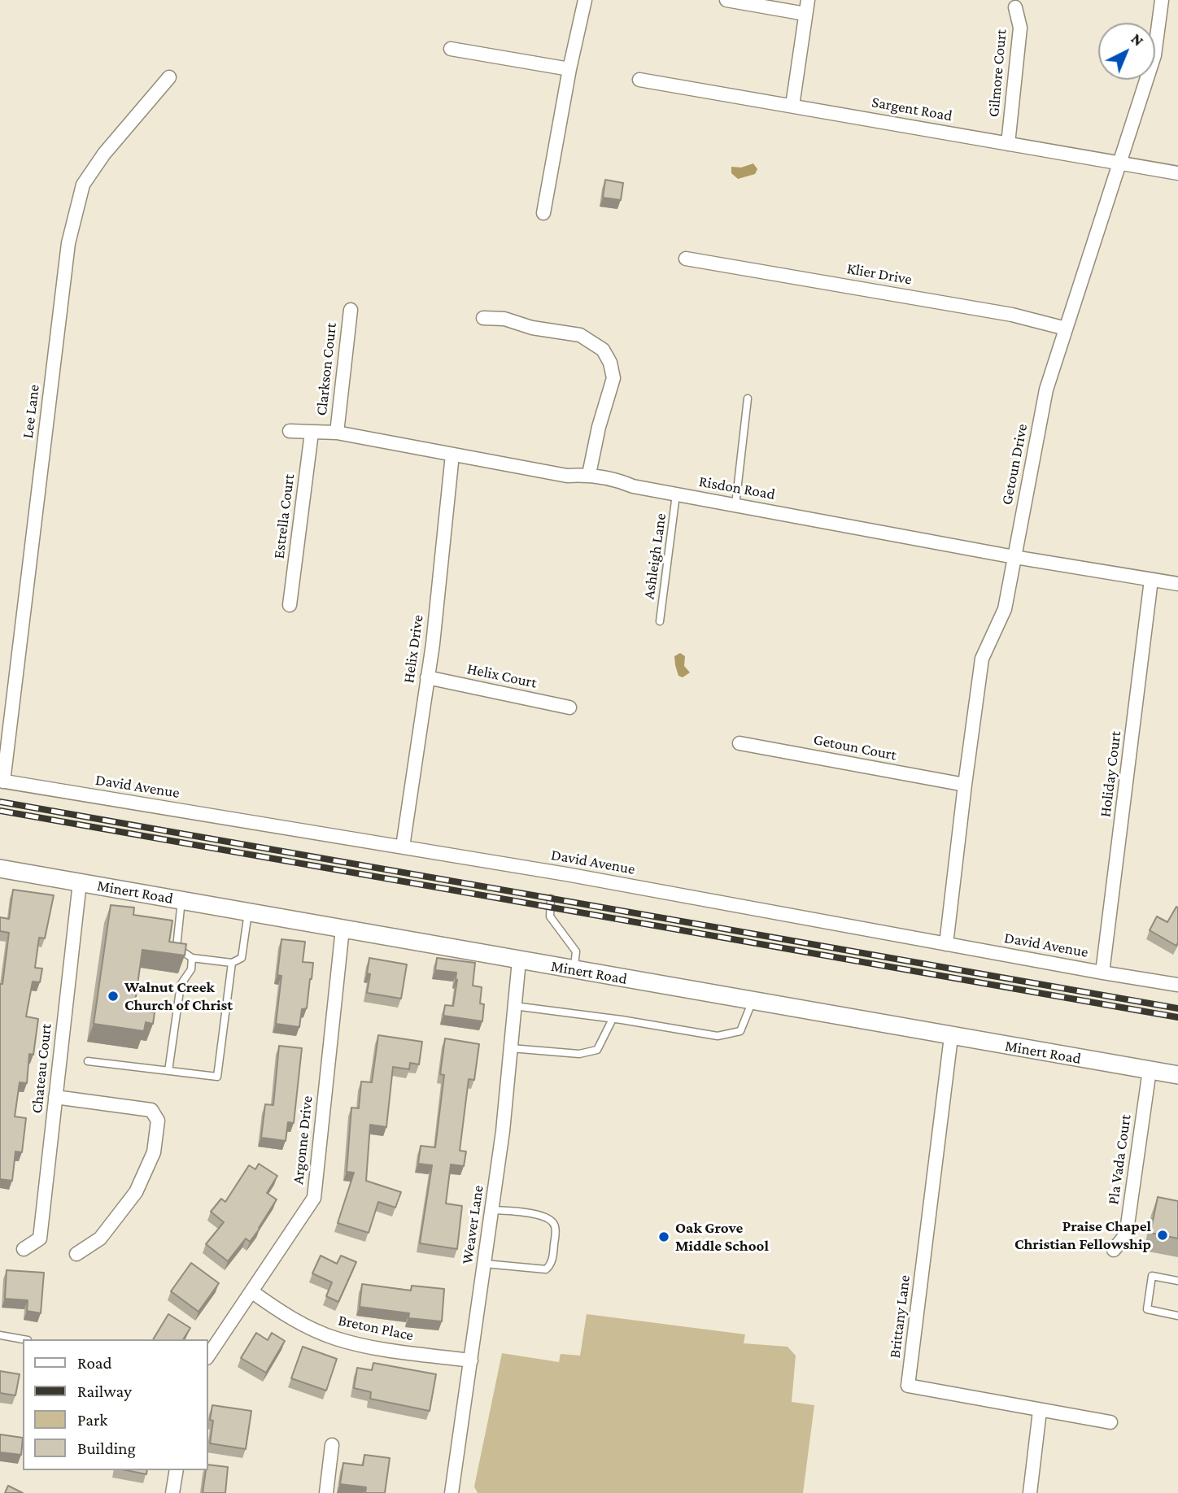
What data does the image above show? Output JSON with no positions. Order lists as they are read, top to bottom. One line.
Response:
{"streets":{"street":["Gilmore Court","Sargent Road","Klier Drive","Clarkson Court","Lee Lane","Getoun Drive","Risdon Road","Estrella Court","Helix Drive","Helix Court","Getoun Court","Holiday Court","David Avenue","Minert Road","Chateau Court","Argonne Drive","Pla Vada Court","Weaver Lane","Brittany Lane","Breton Place"],"lane":["Ashleigh Lane"]},"crossings":[["Gilmore Court","Sargent Road"],["Sargent Road","Getoun Drive"],["Klier Drive","Getoun Drive"],["Clarkson Court","Risdon Road"],["Lee Lane","David Avenue"],["Getoun Drive","Risdon Road"],["Getoun Drive","Getoun Court"],["Getoun Drive","David Avenue"],["Risdon Road","Estrella Court"],["Risdon Road","Ashleigh Lane"],["Risdon Road","Helix Drive"],["Risdon Road","Holiday Court"],["Helix Drive","Helix Court"],["Helix Drive","David Avenue"],["Holiday Court","David Avenue"],["Minert Road","Chateau Court"],["Minert Road","Argonne Drive"],["Minert Road","Pla Vada Court"],["Minert Road","Weaver Lane"],["Minert Road","Brittany Lane"],["Argonne Drive","Breton Place"],["Weaver Lane","Breton Place"]],"places":["Walnut Creek Church of Christ","Praise Chapel Christian Fellowship","Oak Grove Middle School"],"legend":["Road","Railway","Park","Building"],"north":"top right"}
